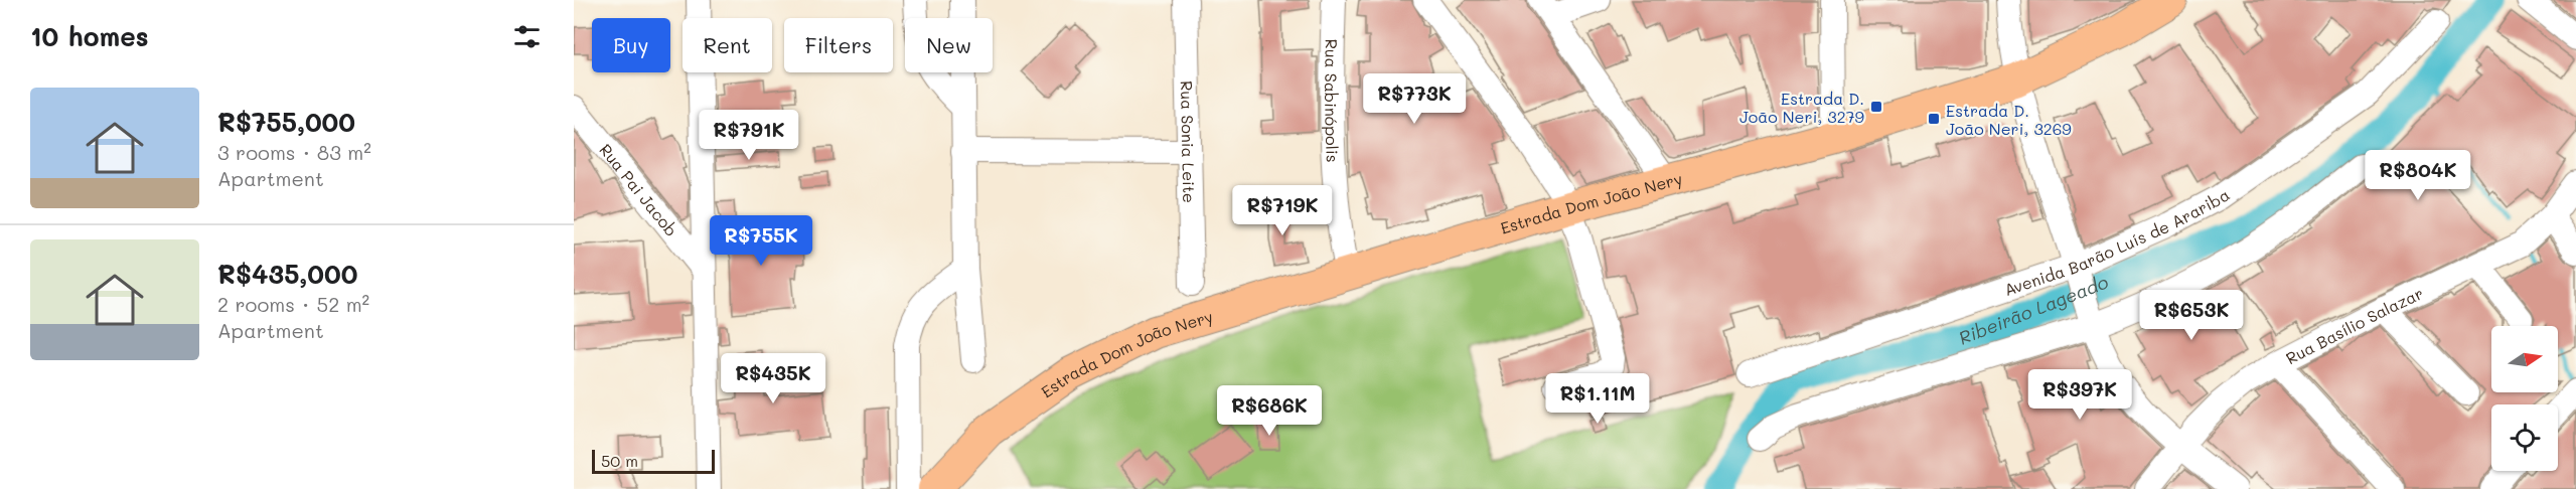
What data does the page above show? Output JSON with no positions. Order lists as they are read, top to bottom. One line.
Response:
{"streets":{"main road":["Estrada Dom João Nery"],"street":["Rua Sabinópolis","Rua Sonia Leite","Rua Pai Jacob","Avenida Barão Luís de Arariba","Rua Basílio Salazar"]},"crossings":[["Rua Sabinópolis","Estrada Dom João Nery"]],"water":["Ribeirão Lageado"],"places":{"transit":["Estrada D. João Neri, 3279","Estrada D. João Neri, 3269"]},"scale_bar":"50 m","north":"right","page":{"heading":"10 homes","chip":["Buy","Rent","Filters","New"],"list":[{"name":"R$755,000","note":"3 rooms · 83 m² · Apartment"},{"name":"R$435,000","note":"2 rooms · 52 m² · Apartment"}],"price":["R$773K","R$791K","R$804K","R$719K","R$755K","R$653K","R$435K","R$397K","R$1.11M","R$686K"],"scale":"50 m"}}
